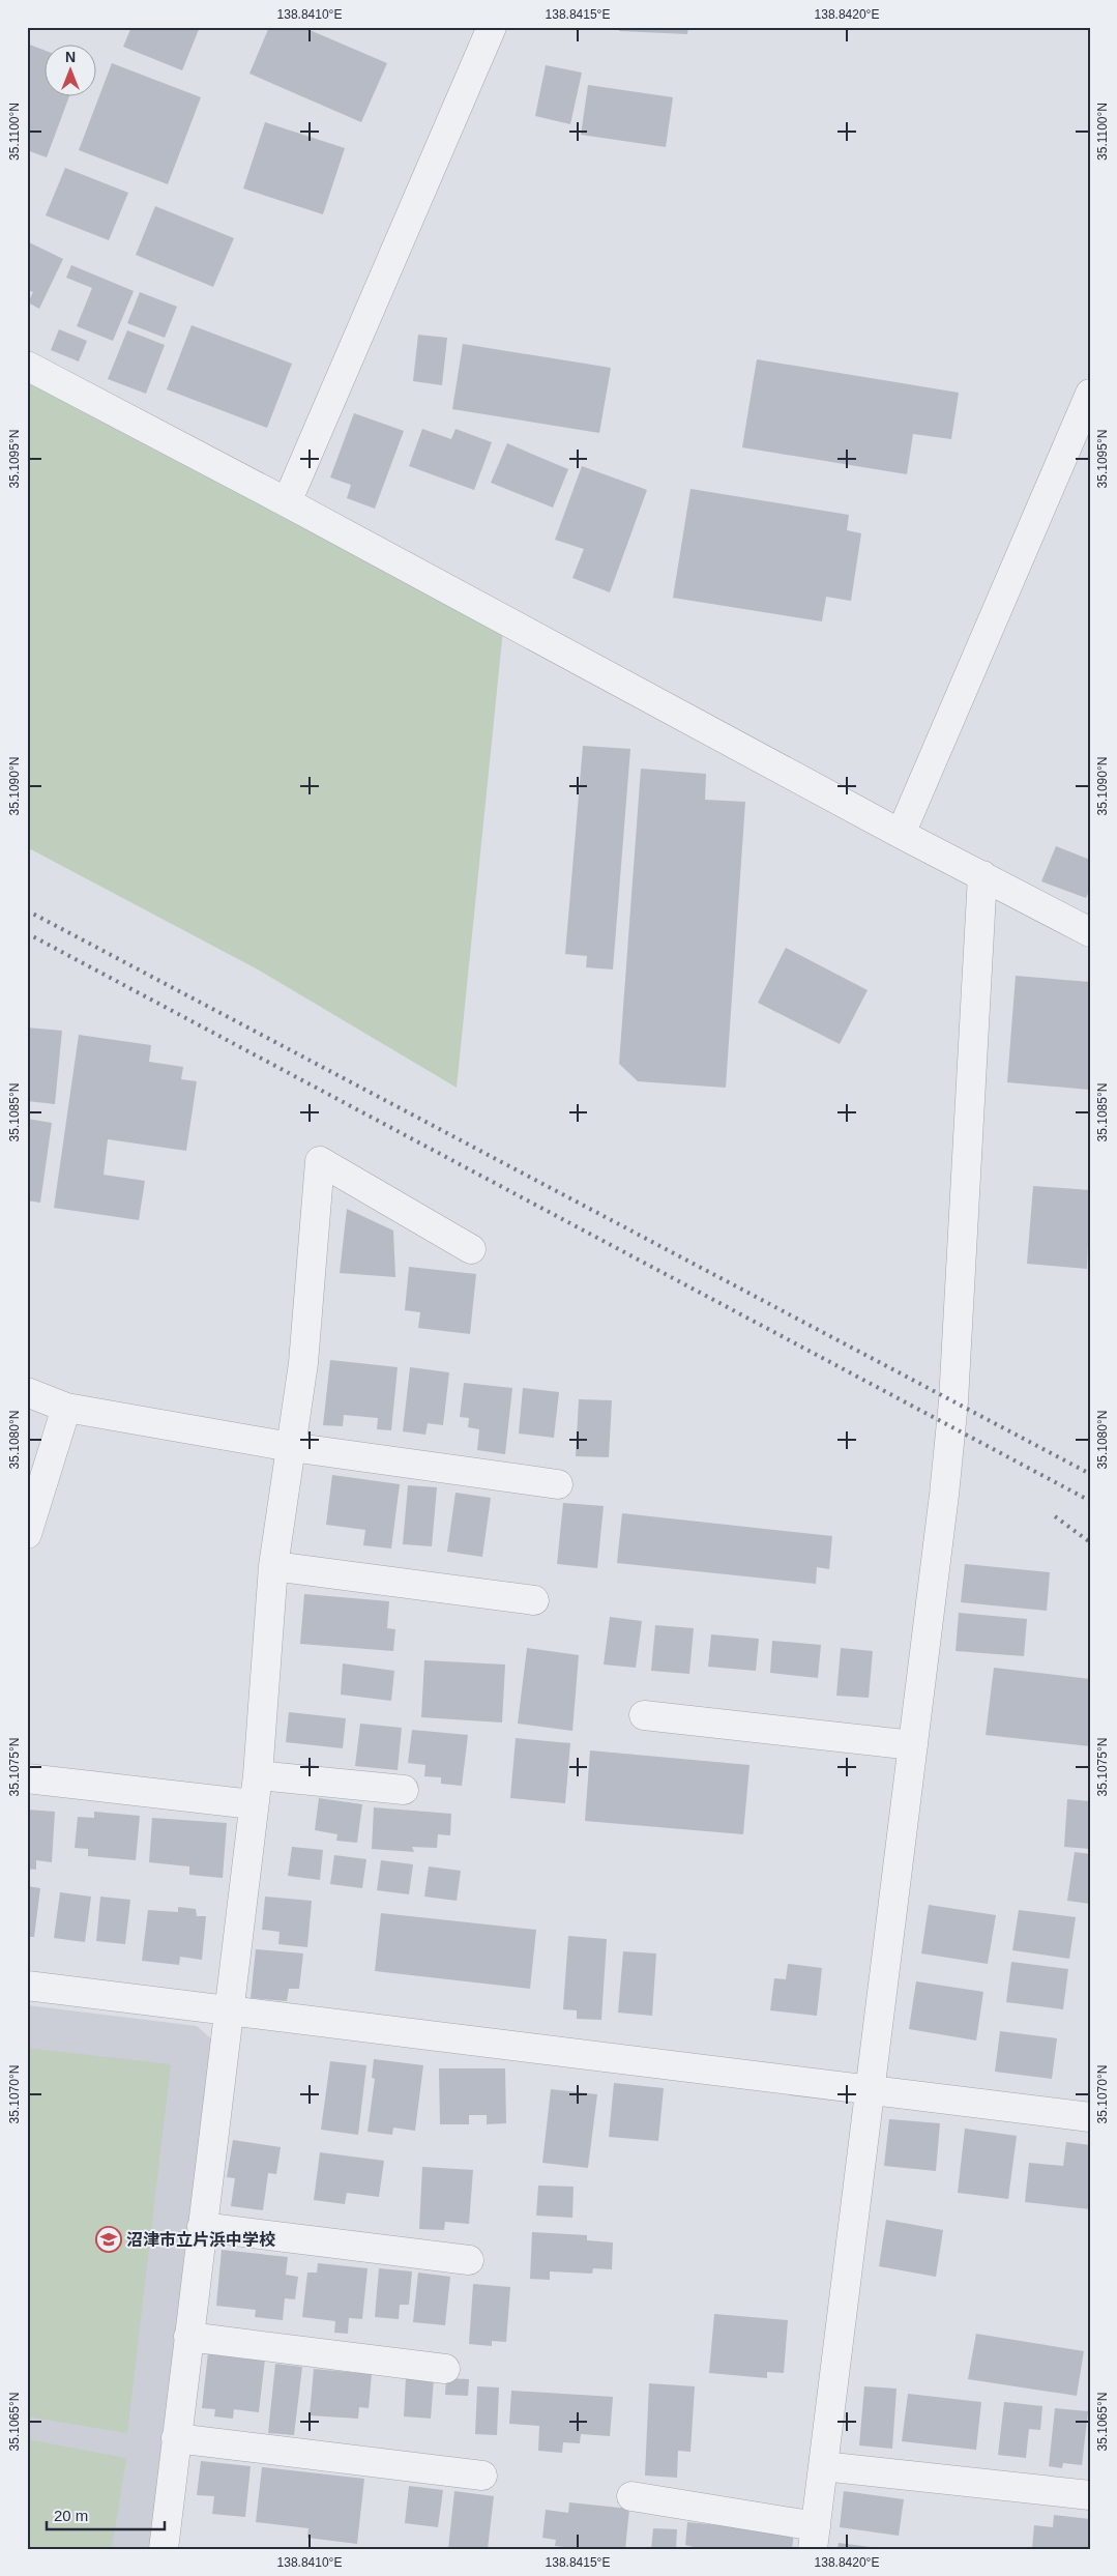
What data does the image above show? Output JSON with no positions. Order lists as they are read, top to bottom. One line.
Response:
{"places":{"school or university":["沼津市立片浜中学校"]},"scale_bar":"20 m","north":"top","coordinates":["138.8410°E","138.8415°E","138.8420°E","35.1100°N","35.1095°N","35.1090°N","35.1085°N","35.1080°N","35.1075°N","35.1070°N","35.1065°N"]}
